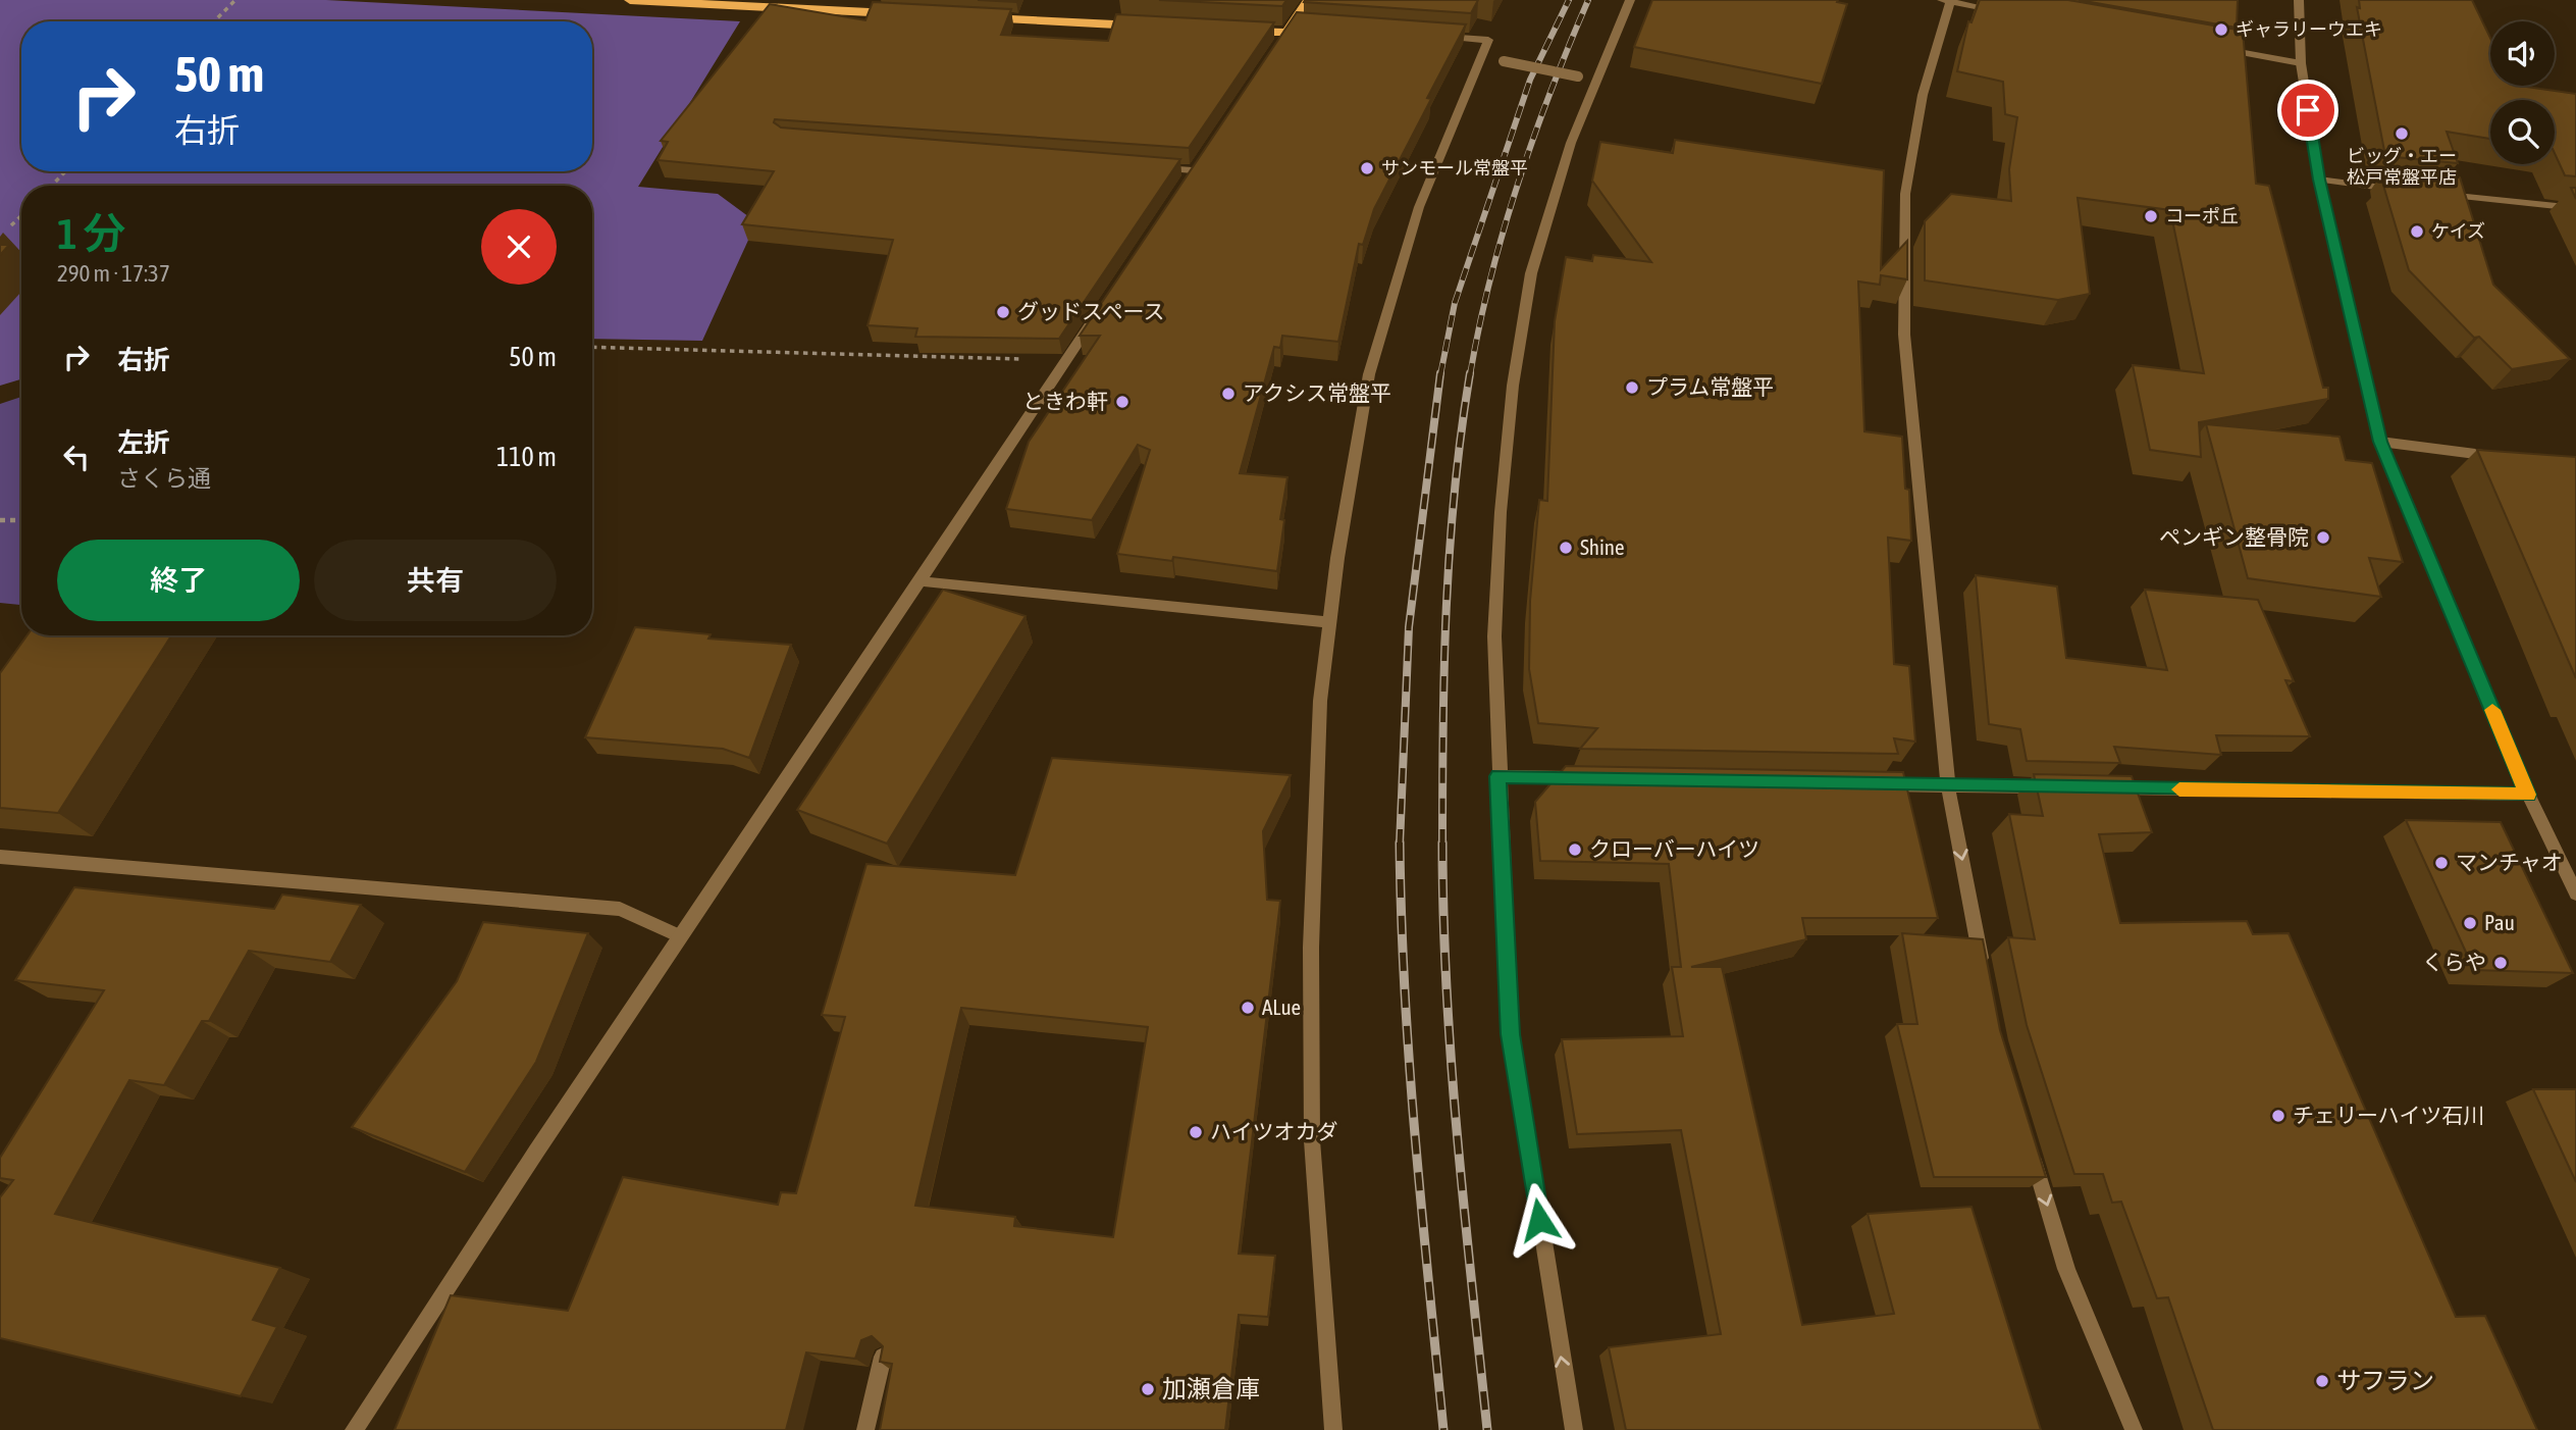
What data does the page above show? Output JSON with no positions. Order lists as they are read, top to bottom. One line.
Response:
{"places":["ギャラリーウエキ","ビッグ・エー 松戸常盤平店","サンモール常盤平","コーポ丘","ケイズ","グッドスペース","プラム常盤平","アクシス常盤平","ときわ軒","ペンギン整骨院","Shine","クローバーハイツ","マンチャオ","Pau","くらや","ALue","チェリーハイツ石川","ハイツオカダ","サフラン","加瀬倉庫"],"page":{"turn":["50 m","右折"],"heading":["1 分","290 m · 17:37"],"list":[{"name":"右折","value":"50 m"},{"name":"左折","note":"さくら通","value":"110 m"}],"buttons":["終了","共有"]}}
